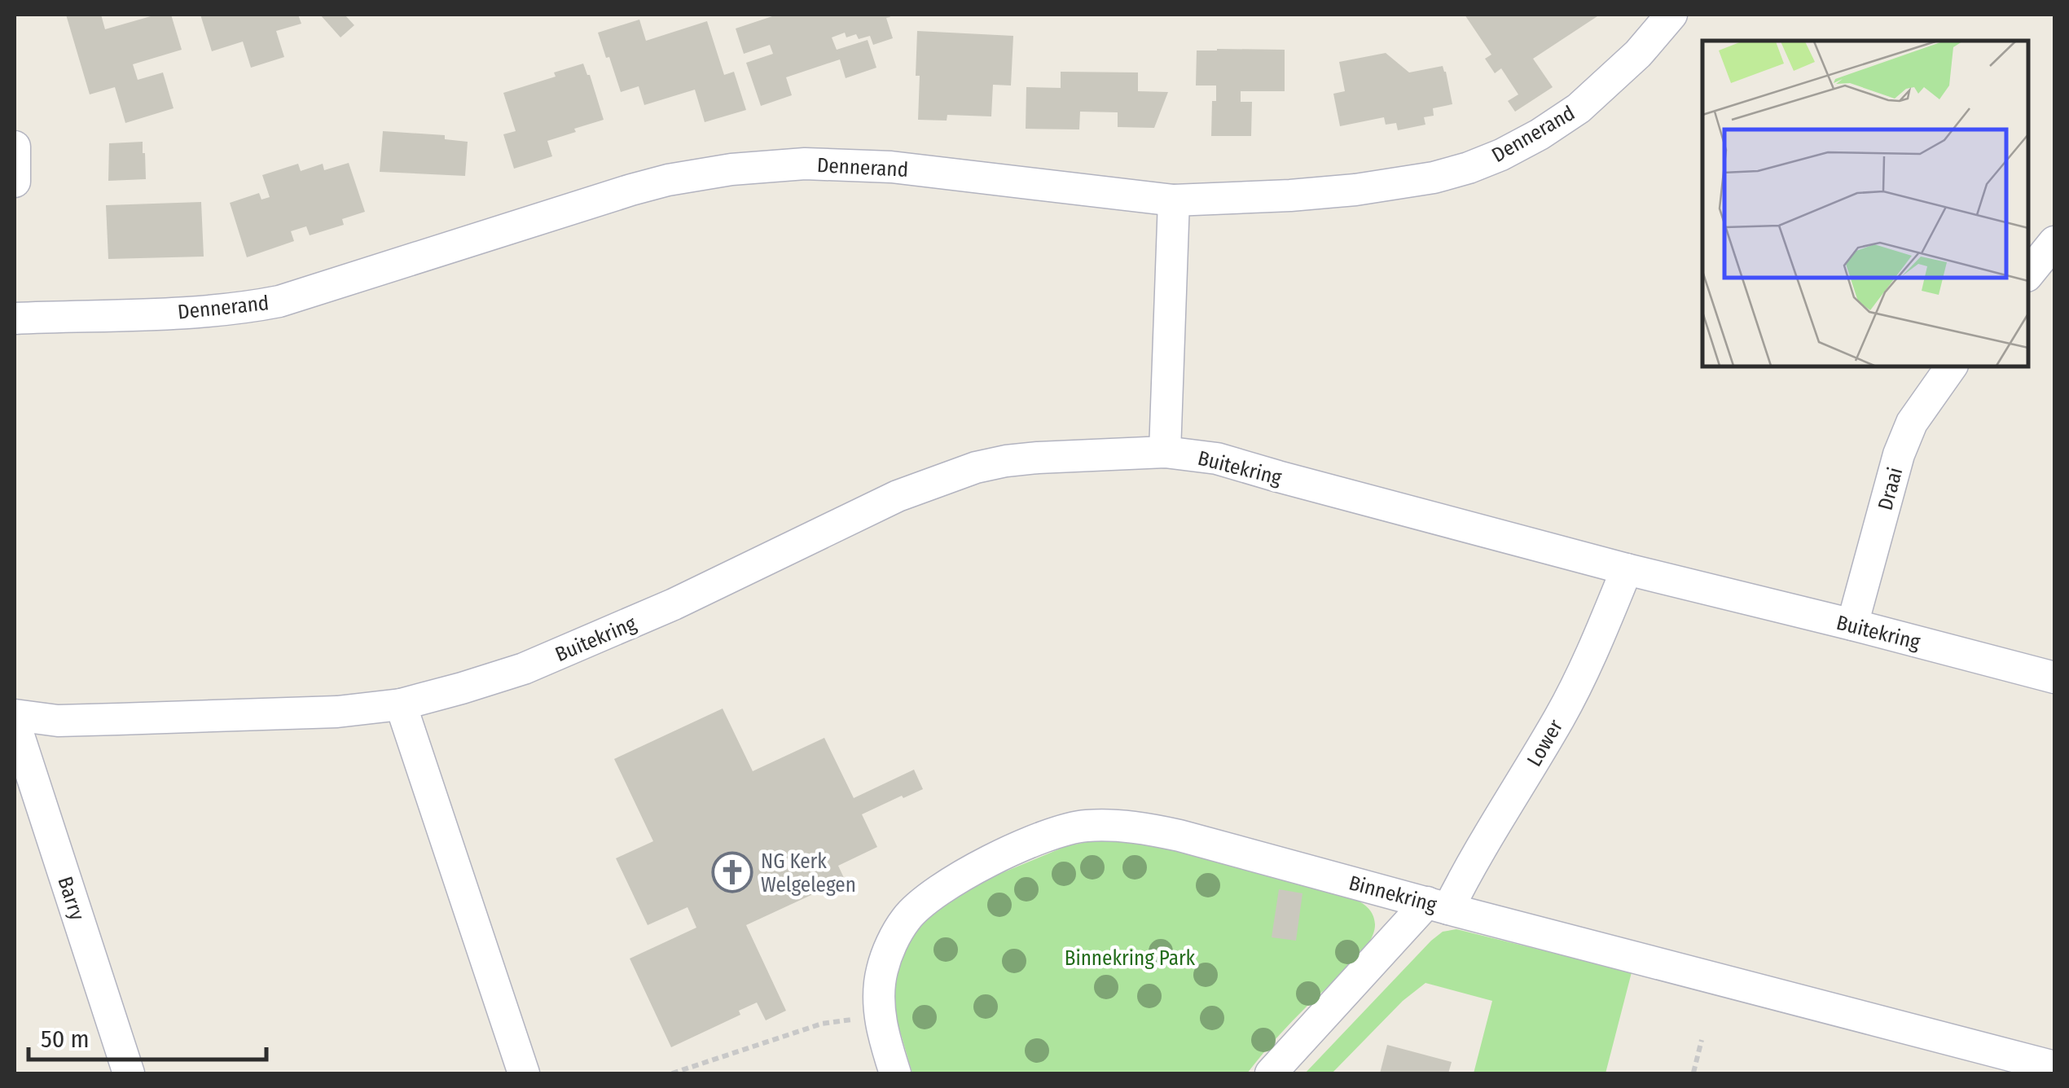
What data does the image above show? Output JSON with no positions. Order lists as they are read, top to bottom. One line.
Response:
{"streets":{"street":["Dennerand","Buitekring","Draai","Lower","Binnekring","Barry"]},"crossings":[["Buitekring","Draai"],["Buitekring","Lower"],["Lower","Binnekring"]],"parks":["Binnekring Park"],"places":{"church":["NG Kerk Welgelegen"]},"scale_bar":"50 m"}
